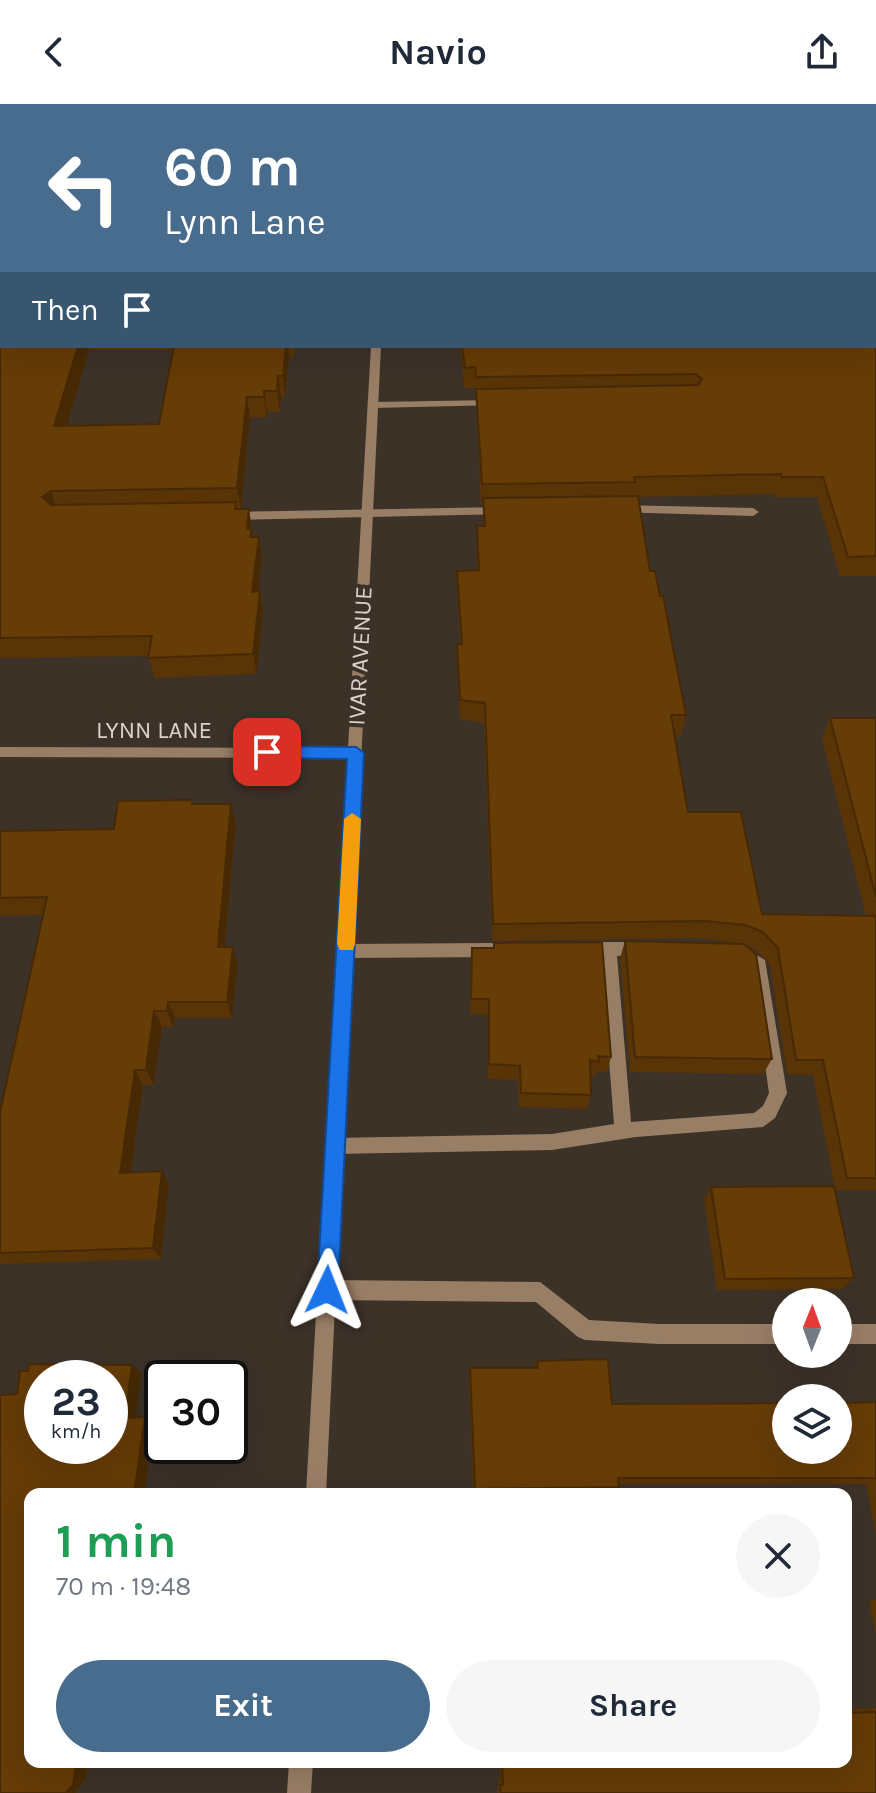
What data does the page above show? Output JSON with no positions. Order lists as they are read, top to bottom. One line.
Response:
{"streets":{"street":["IVAR AVENUE","LYNN LANE"]},"crossings":[["IVAR AVENUE","LYNN LANE"]],"north":"top","page":{"header":"Navio","turn":["60 m","Lynn Lane"],"then":"Then","speed":"23 km/h","limit":"30","heading":["1 min","70 m · 19:48"],"buttons":["Exit","Share"]}}
